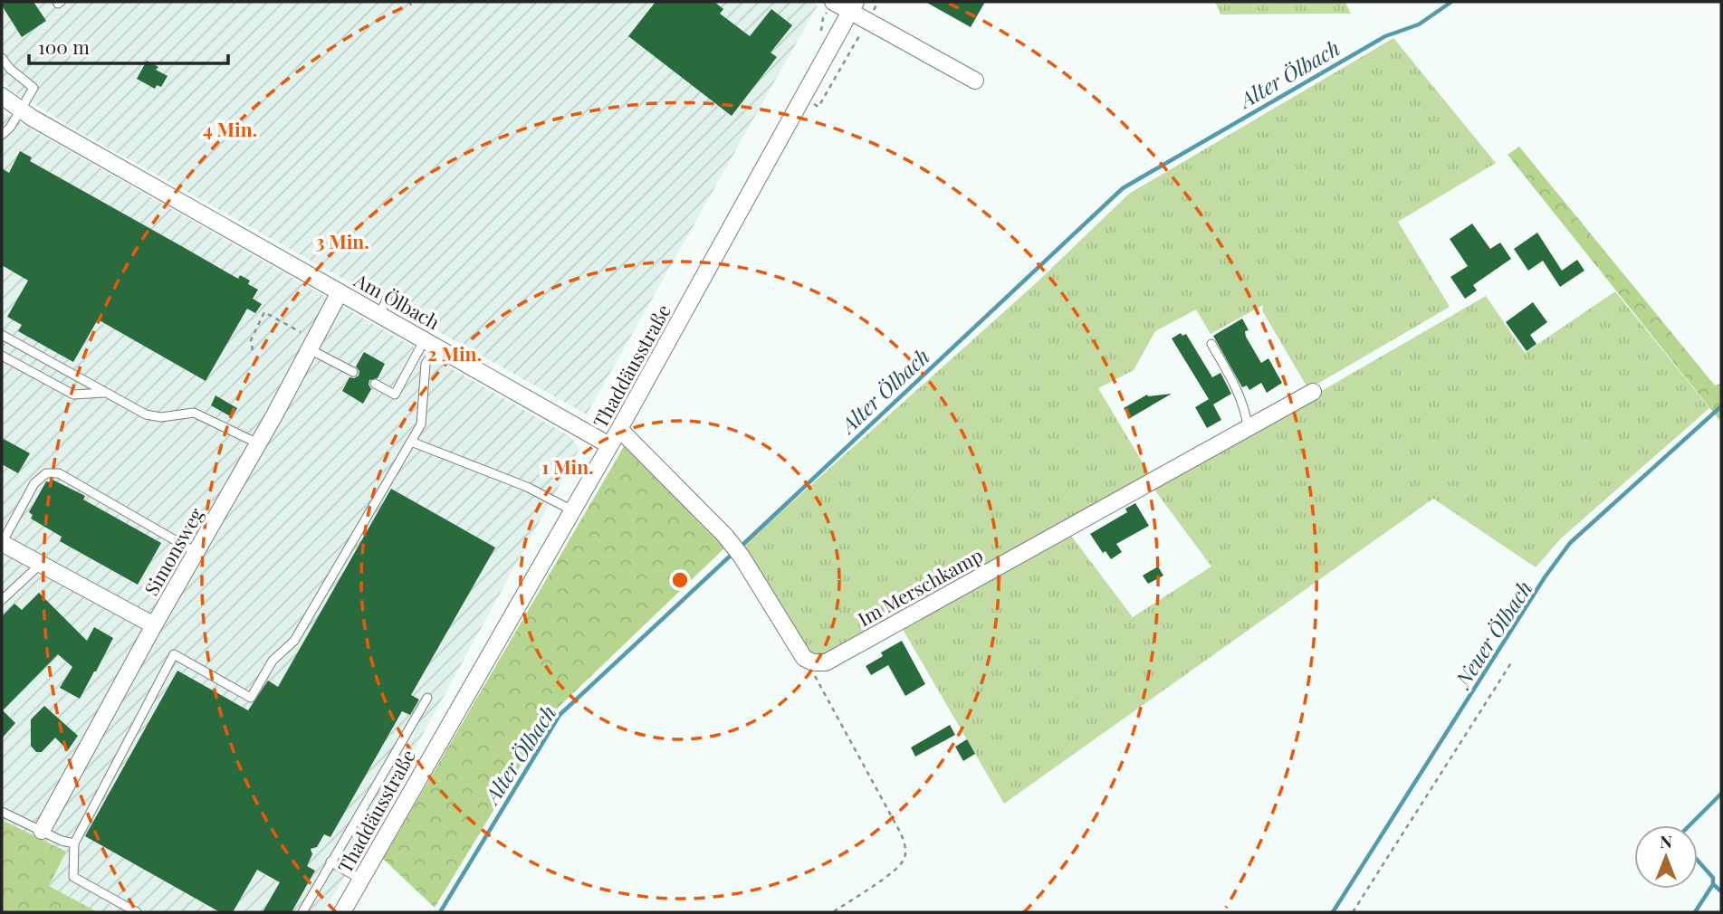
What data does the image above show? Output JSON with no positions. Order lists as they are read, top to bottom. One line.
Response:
{"streets":{"street":["Am Ölbach","Thaddäusstraße","Simonsweg","Im Merschkamp"]},"crossings":[["Am Ölbach","Thaddäusstraße"],["Am Ölbach","Simonsweg"]],"water":["Alter Ölbach","Neuer Ölbach"],"scale_bar":"100 m","north":"top","rings":["4 Min.","3 Min.","2 Min.","1 Min."]}
